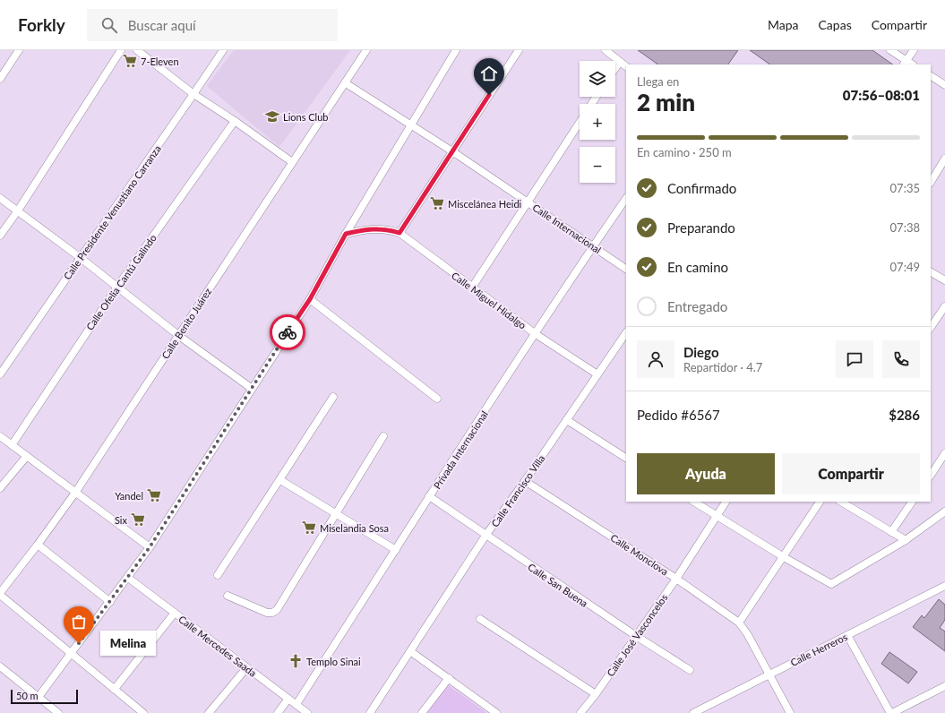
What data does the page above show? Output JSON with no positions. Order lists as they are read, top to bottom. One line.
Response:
{"streets":{"street":["Calle Presidente Venustiano Carranza","Calle Internacional","Calle Ofelia Cantú Galindo","Calle Miguel Hidalgo","Calle Benito Juárez","Privada Internacional","Calle Francisco Villa","Calle Monclova","Calle San Buena","Calle José Vasconcelos","Calle Mercedes Saada","Calle Herreros"]},"crossings":[["Calle Internacional","Calle Benito Juárez"],["Calle Internacional","Privada Internacional"],["Calle Miguel Hidalgo","Privada Internacional"],["Calle Miguel Hidalgo","Calle Francisco Villa"],["Privada Internacional","Calle San Buena"],["Privada Internacional","Calle Mercedes Saada"],["Calle Francisco Villa","Calle Monclova"],["Calle Francisco Villa","Calle San Buena"],["Calle Monclova","Calle José Vasconcelos"],["Calle Monclova","Calle Herreros"],["Calle San Buena","Calle José Vasconcelos"]],"places":{"supermarket":["7-Eleven","Miscelánea Heidi","Yandel","Six","Miselandia Sosa"],"school or university":["Lions Club"],"other":["Melina"],"church":["Templo Sinai"]},"scale_bar":"50 m","page":{"header":"Forkly","search":"Buscar aquí","nav":["Mapa","Capas","Compartir"],"map_buttons":["+","−"],"heading":["2 min","Llega en","07:56–08:01"],"panel":["Diego","Repartidor · 4.7","Pedido #6567","$286"],"bar":"En camino · 250 m","list":[["Confirmado","07:35"],["Preparando","07:38"],["En camino","07:49"],"Entregado"],"buttons":["Ayuda","Compartir"],"bubble":"Melina","scale":"50 m"}}
